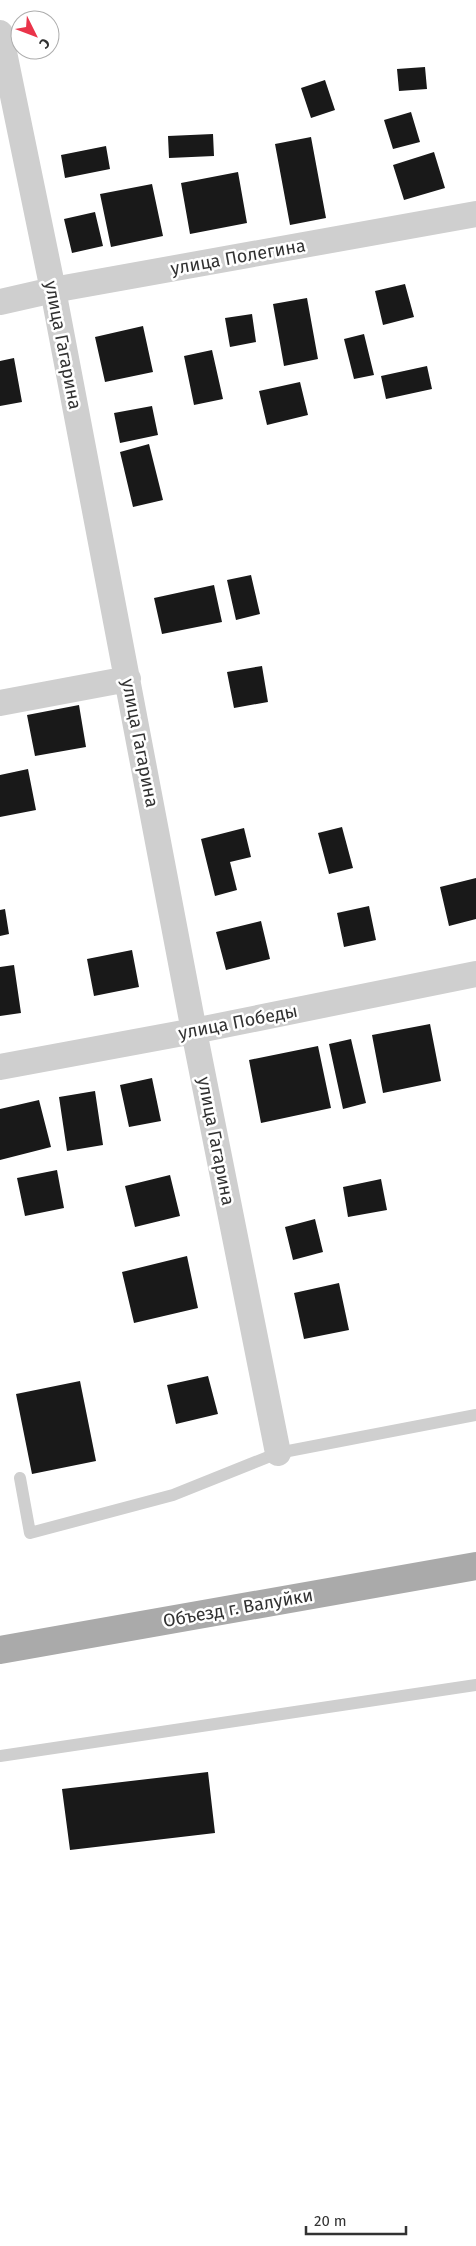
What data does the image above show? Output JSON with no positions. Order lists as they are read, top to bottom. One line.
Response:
{"streets":{"main road":["Объезд г. Валуйки"],"street":["улица Полегина","улица Гагарина","улица Победы"]},"crossings":[["улица Полегина","улица Гагарина"],["улица Гагарина","улица Победы"]],"scale_bar":"20 m","north":"bottom right"}
